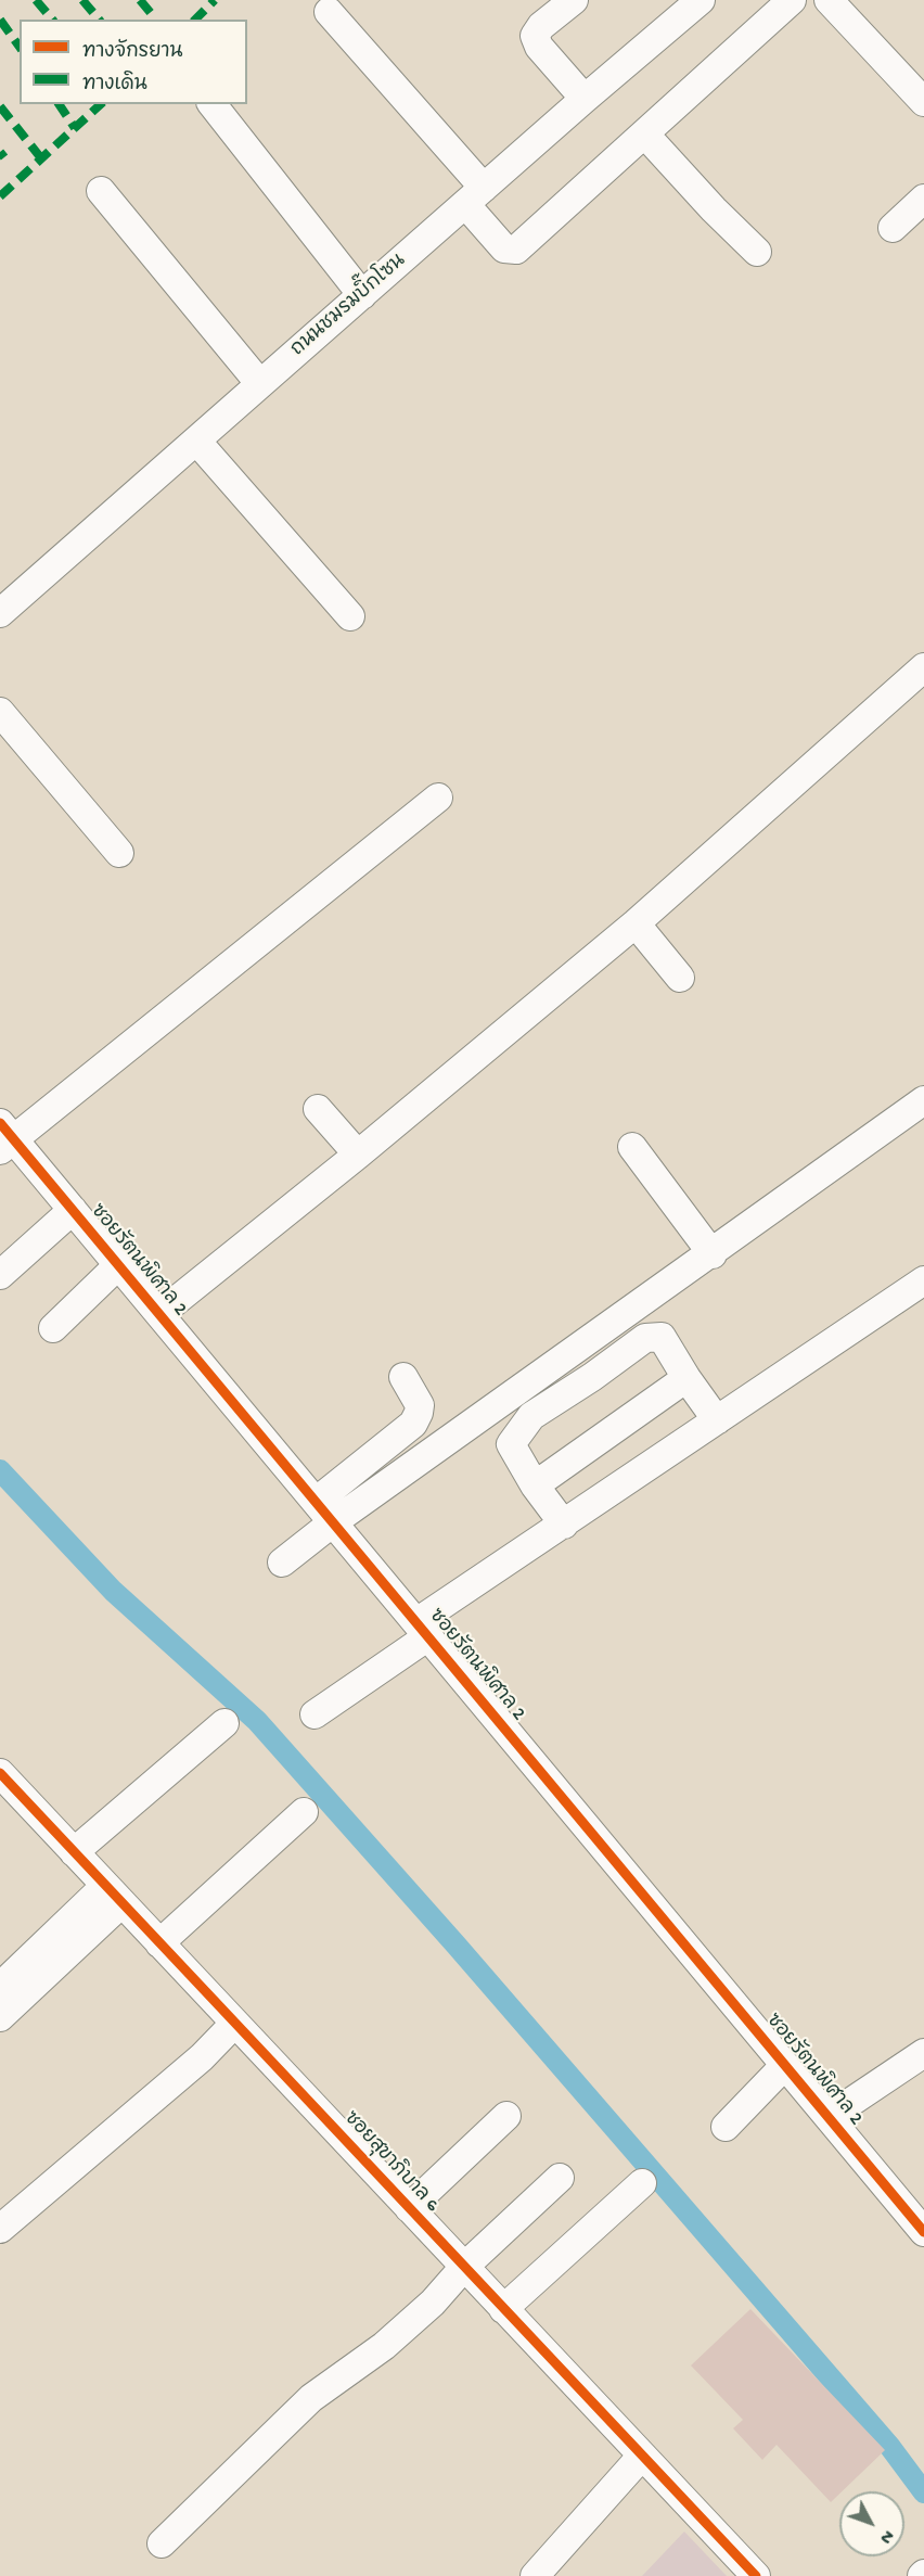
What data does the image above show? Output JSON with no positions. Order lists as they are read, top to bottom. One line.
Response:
{"streets":{"street":["ถนนชมรมบิ๊กโซน","ซอยรัตนพิศาล 2","ซอยสุขาภิบาล 6"]},"legend":["ทางจักรยาน","ทางเดิน"],"north":"bottom right"}
